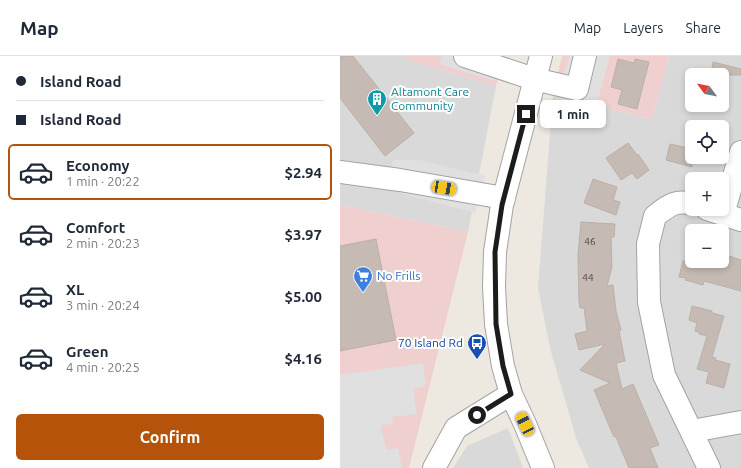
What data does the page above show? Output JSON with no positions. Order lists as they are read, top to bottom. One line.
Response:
{"places":{"building":["Altamont Care Community"],"supermarket":["No Frills"],"bus stop":["70 Island Rd"]},"house_numbers":["46","44"],"north":"top left","page":{"header":"Map","nav":["Map","Layers","Share"],"banner":["Island Road","Island Road"],"map_buttons":["+","−"],"bubble":"1 min","list":[{"name":"Economy","note":"1 min · 20:22","value":"$2.94"},{"name":"Comfort","note":"2 min · 20:23","value":"$3.97"},{"name":"XL","note":"3 min · 20:24","value":"$5.00"},{"name":"Green","note":"4 min · 20:25","value":"$4.16"}],"buttons":"Confirm"}}
